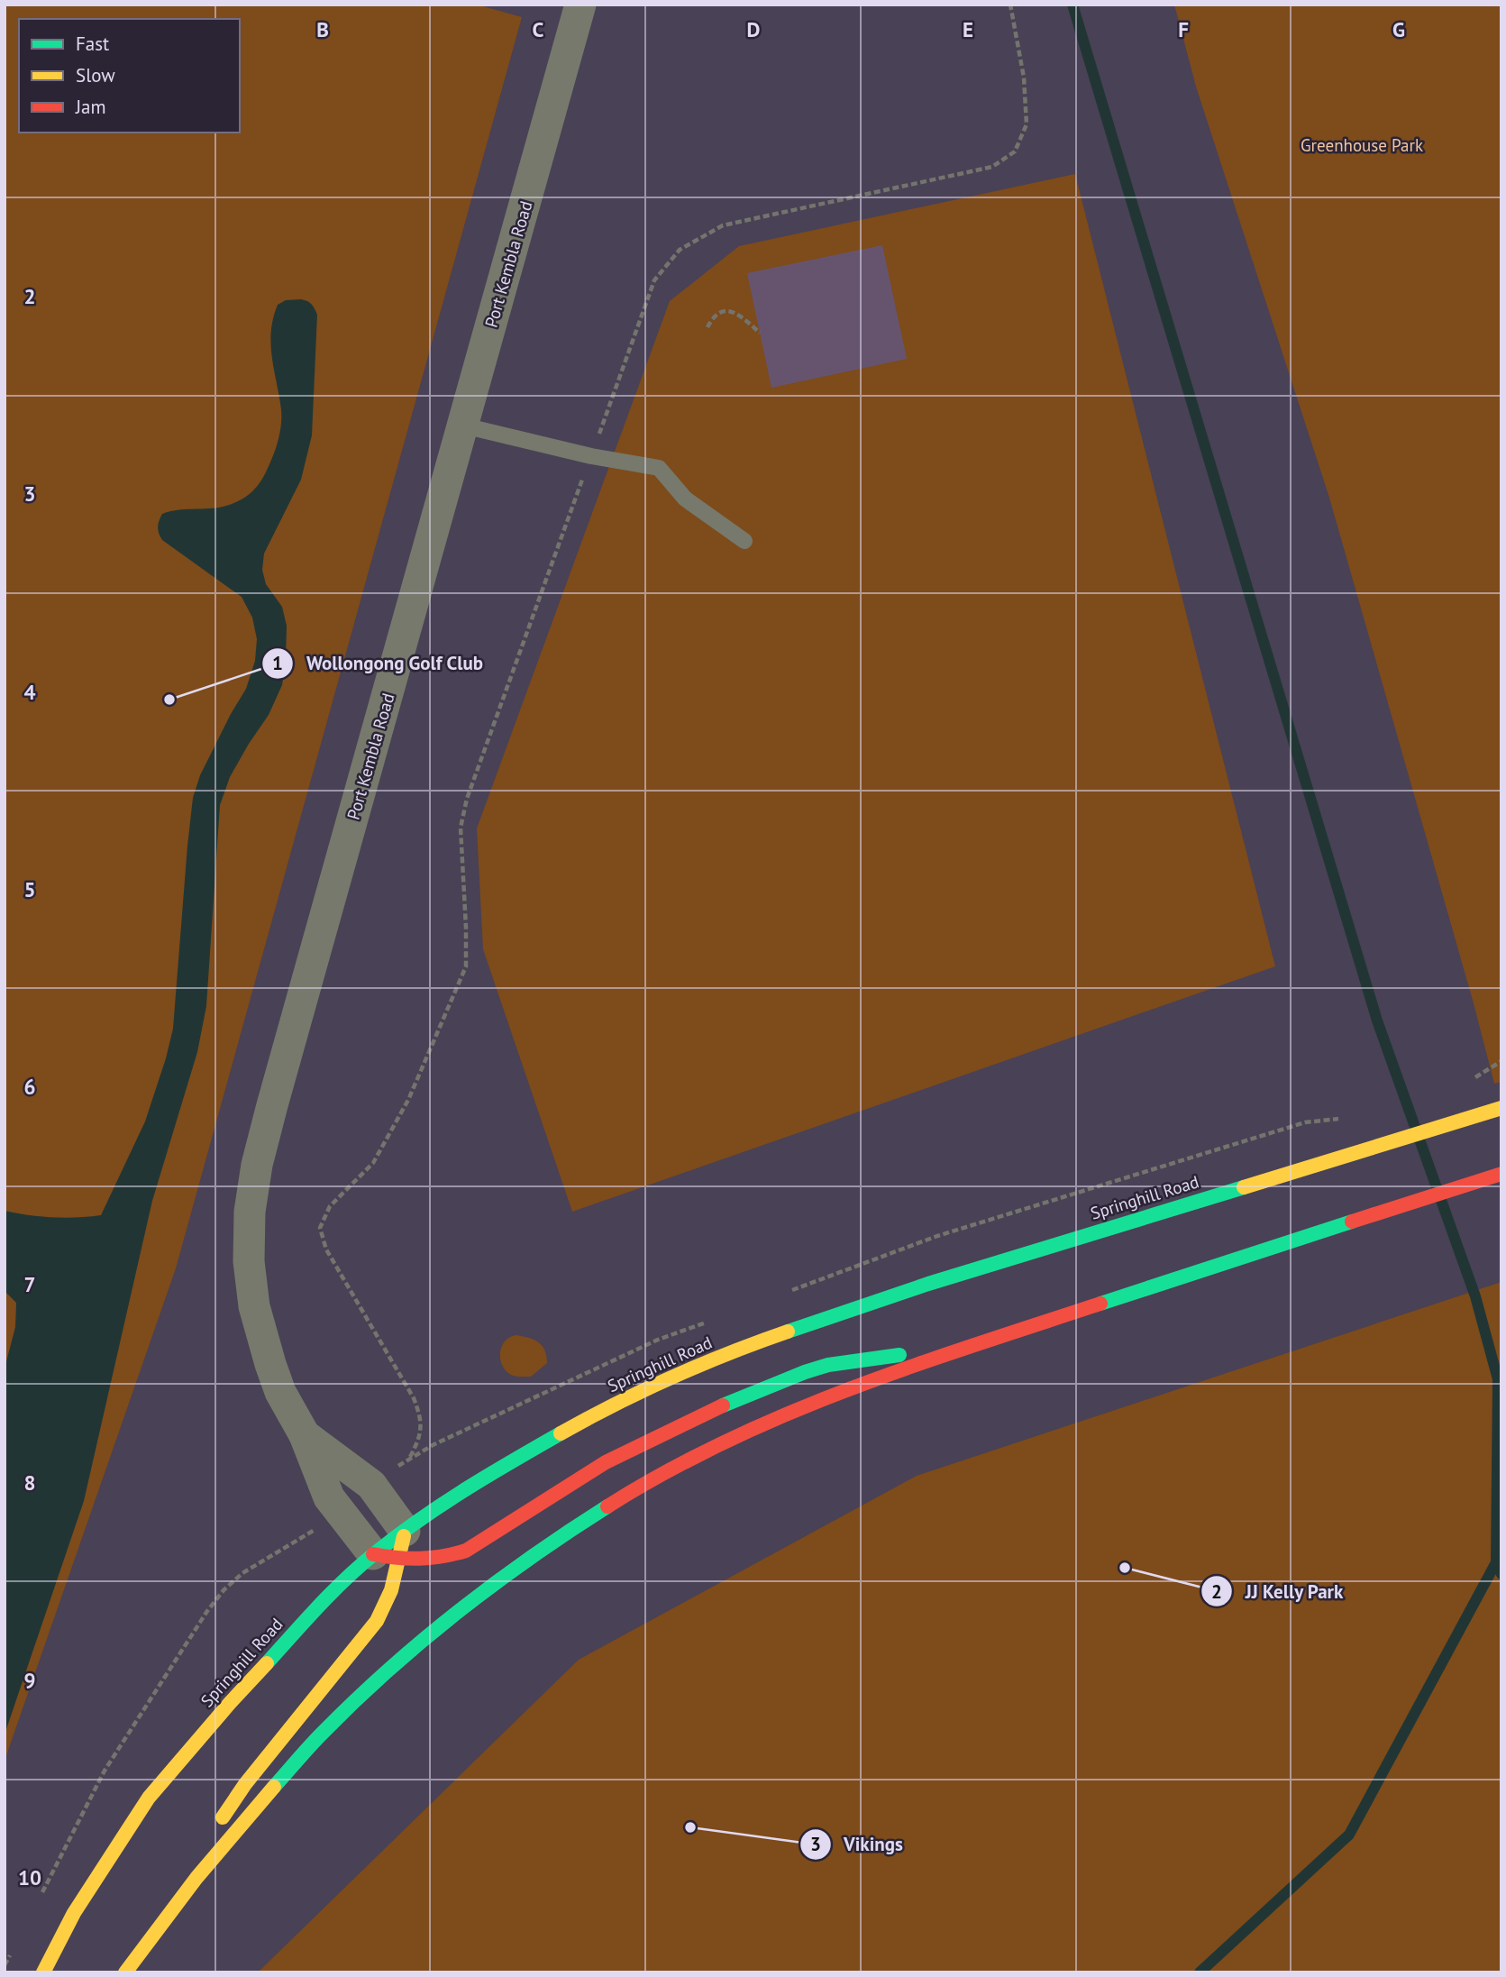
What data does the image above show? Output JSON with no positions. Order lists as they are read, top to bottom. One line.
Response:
{"streets":{"main road":["Springhill Road"],"street":["Port Kembla Road"]},"crossings":[["Port Kembla Road","Springhill Road"]],"parks":["Greenhouse Park"],"places":["Wollongong Golf Club","JJ Kelly Park","Vikings"],"legend":["Fast","Slow","Jam"],"grid":{"columns":["B","C","D","E","F","G"],"rows":["2","3","4","5","6","7","8","9","10"]}}
